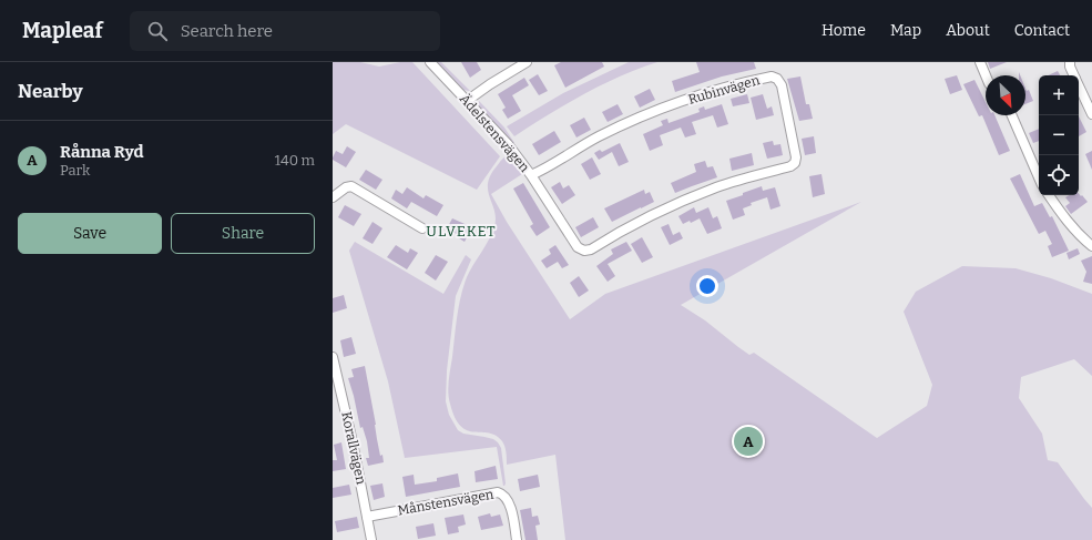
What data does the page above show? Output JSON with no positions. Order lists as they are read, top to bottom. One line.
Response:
{"streets":{"street":["Rubinvägen","Ädelstensvägen","Korallvägen","Månstensvägen"]},"crossings":[["Rubinvägen","Ädelstensvägen"],["Korallvägen","Månstensvägen"]],"districts":["ULVEKET"],"north":"bottom right","page":{"header":"Mapleaf","search":"Search here","nav":["Home","Map","About","Contact"],"heading":"Nearby","map_buttons":["+","−"],"list":[{"mark":"A","name":"Rånna Ryd","note":"Park","value":"140 m"}],"buttons":["Save","Share"],"pins":"A"}}
